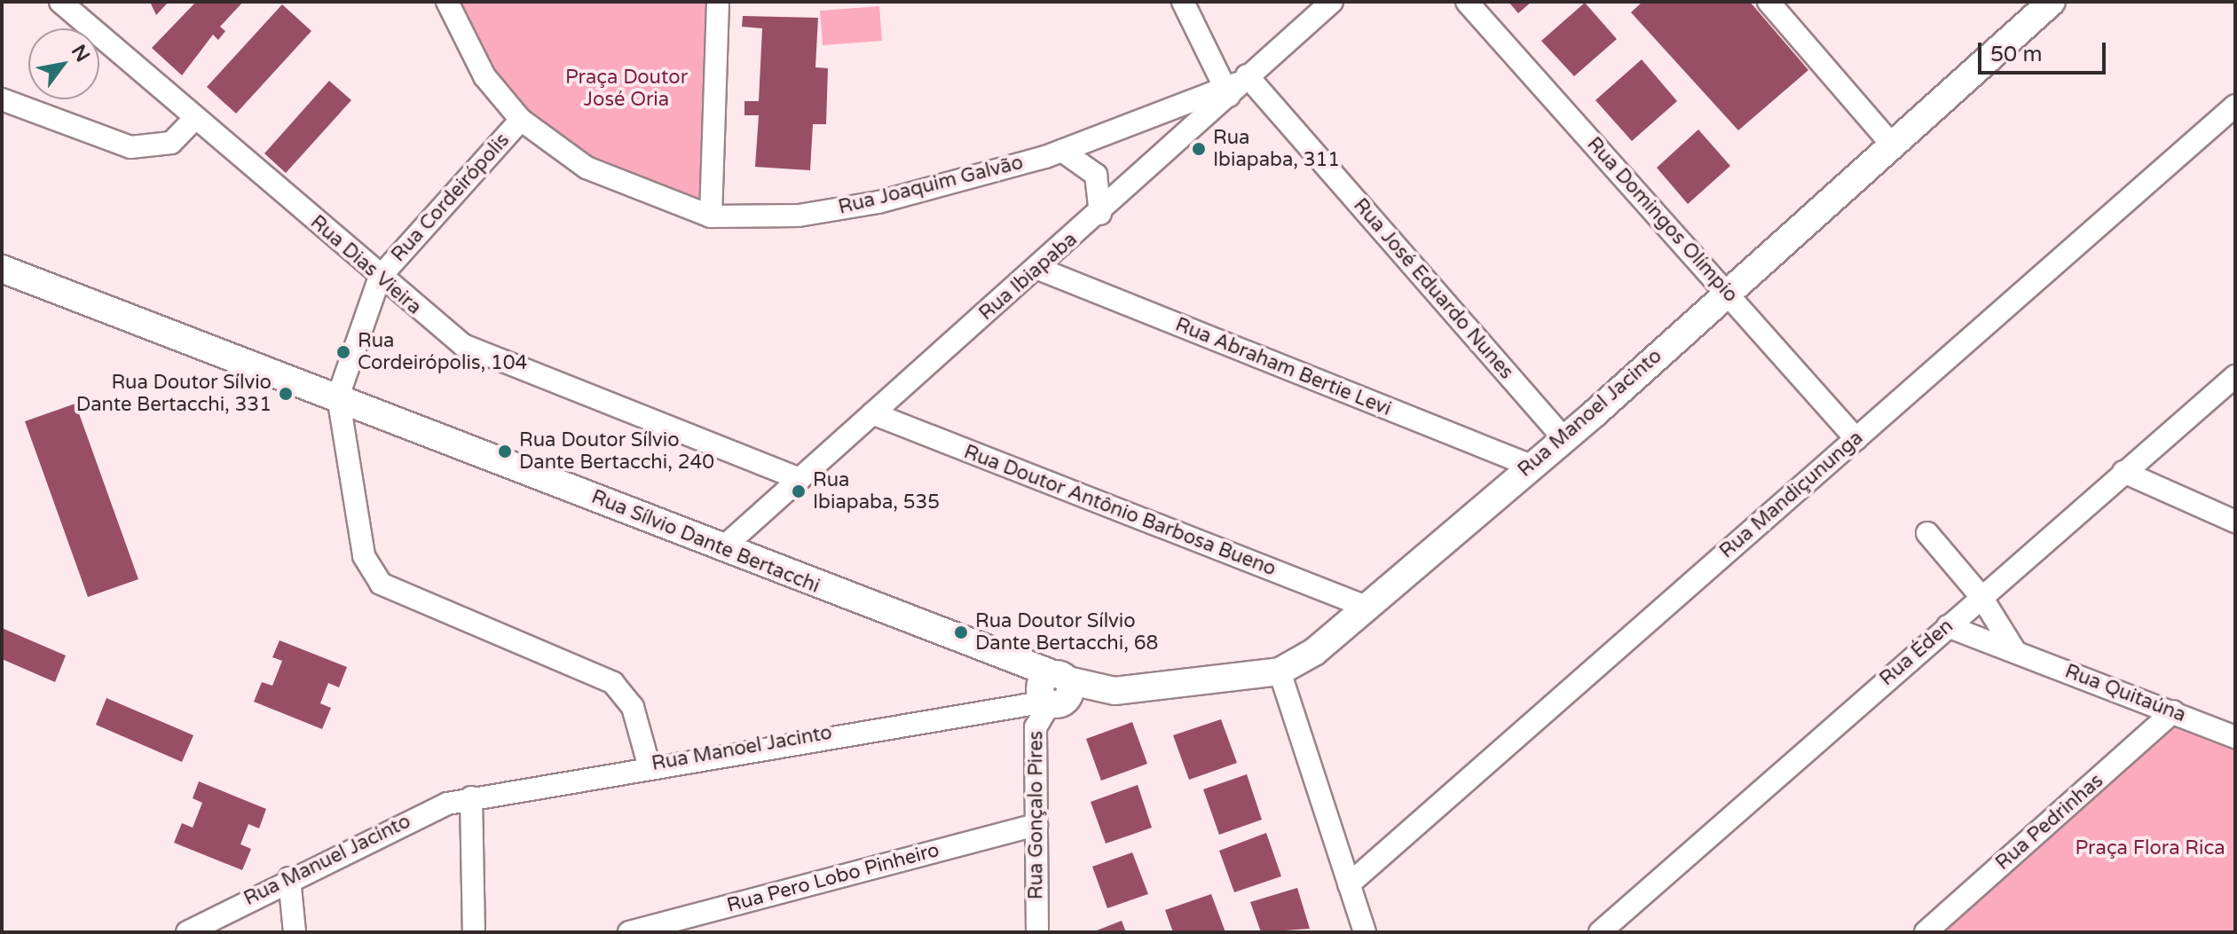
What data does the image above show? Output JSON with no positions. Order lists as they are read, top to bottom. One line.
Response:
{"streets":{"street":["Rua Joaquim Galvão","Rua Cordeirópolis","Rua Domingos Olímpio","Rua Dias Vieira","Rua Ibiapaba","Rua José Eduardo Nunes","Rua Abraham Bertie Levi","Rua Manoel Jacinto","Rua Mandiçununga","Rua Doutor Antônio Barbosa Bueno","Rua Sílvio Dante Bertacchi","Rua Éden","Rua Quitaúna","Rua Gonçalo Pires","Rua Pedrinhas","Rua Manuel Jacinto","Rua Pero Lobo Pinheiro"]},"crossings":[["Rua Joaquim Galvão","Rua Cordeirópolis"],["Rua Joaquim Galvão","Rua Ibiapaba"],["Rua Joaquim Galvão","Rua José Eduardo Nunes"],["Rua Cordeirópolis","Rua Dias Vieira"],["Rua Cordeirópolis","Rua Sílvio Dante Bertacchi"],["Rua Domingos Olímpio","Rua Manoel Jacinto"],["Rua Domingos Olímpio","Rua Mandiçununga"],["Rua Dias Vieira","Rua Ibiapaba"],["Rua Ibiapaba","Rua José Eduardo Nunes"],["Rua Ibiapaba","Rua Abraham Bertie Levi"],["Rua Ibiapaba","Rua Doutor Antônio Barbosa Bueno"],["Rua Ibiapaba","Rua Sílvio Dante Bertacchi"],["Rua José Eduardo Nunes","Rua Manoel Jacinto"],["Rua Abraham Bertie Levi","Rua Manoel Jacinto"],["Rua Manoel Jacinto","Rua Doutor Antônio Barbosa Bueno"],["Rua Manoel Jacinto","Rua Sílvio Dante Bertacchi"],["Rua Manoel Jacinto","Rua Gonçalo Pires"],["Rua Manoel Jacinto","Rua Manuel Jacinto"],["Rua Sílvio Dante Bertacchi","Rua Gonçalo Pires"],["Rua Éden","Rua Quitaúna"],["Rua Quitaúna","Rua Pedrinhas"],["Rua Gonçalo Pires","Rua Pero Lobo Pinheiro"]],"parks":["Praça Doutor José Oria","Praça Flora Rica"],"places":["Rua Ibiapaba, 311","Rua Cordeirópolis, 104","Rua Doutor Sílvio Dante Bertacchi, 331","Rua Doutor Sílvio Dante Bertacchi, 240","Rua Ibiapaba, 535","Rua Doutor Sílvio Dante Bertacchi, 68"],"scale_bar":"50 m","north":"top right"}
